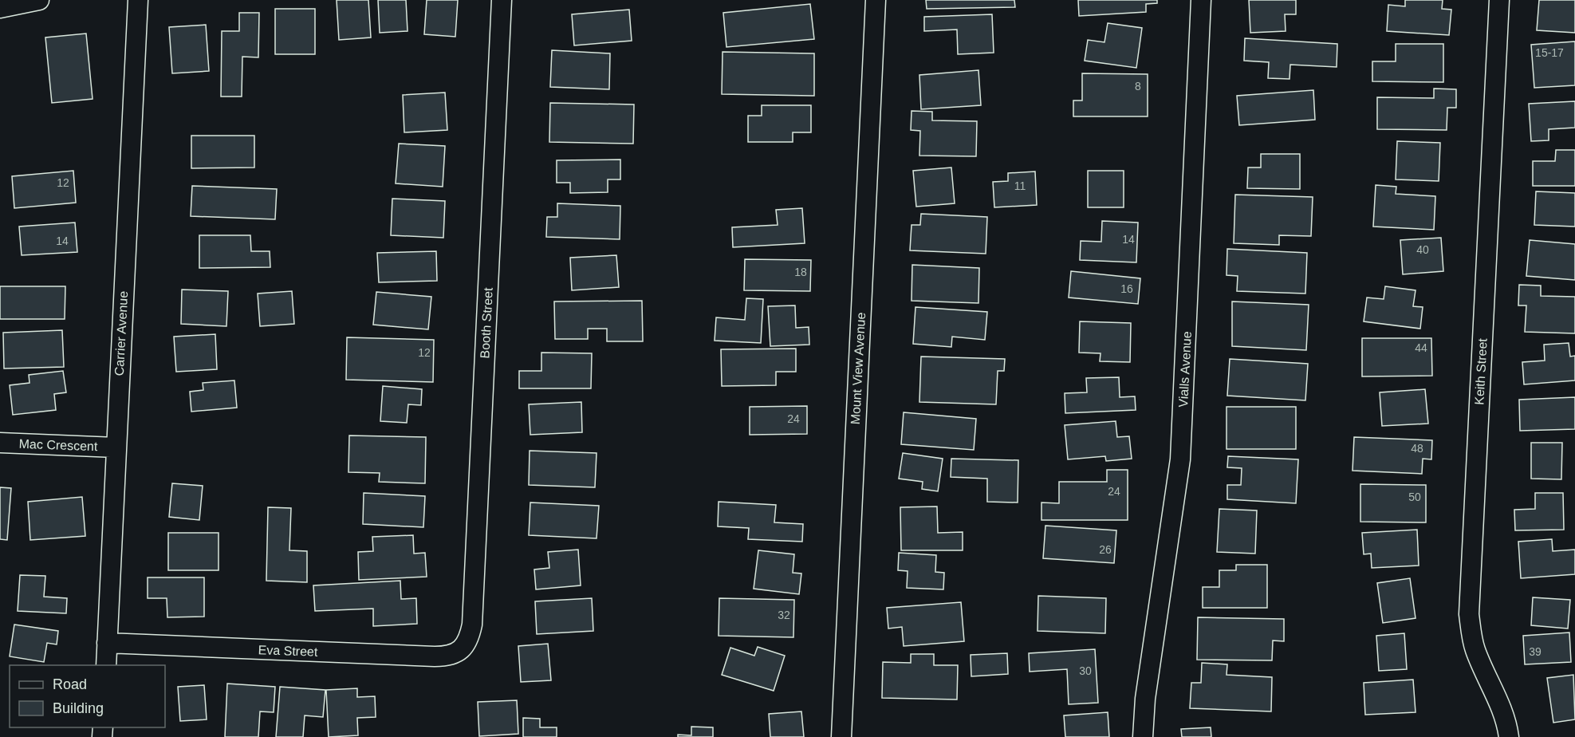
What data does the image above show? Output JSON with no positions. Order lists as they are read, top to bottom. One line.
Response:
{"streets":{"street":["Booth Street","Carrier Avenue","Mount View Avenue","Vialls Avenue","Keith Street","Mac Crescent","Eva Street"]},"crossings":[["Booth Street","Eva Street"],["Carrier Avenue","Mac Crescent"],["Carrier Avenue","Eva Street"]],"house_numbers":["15-17","8","12","11","14","14","40","18","16","44","12","24","48","24","50","26","32","39","30"],"legend":["Road","Building"]}
